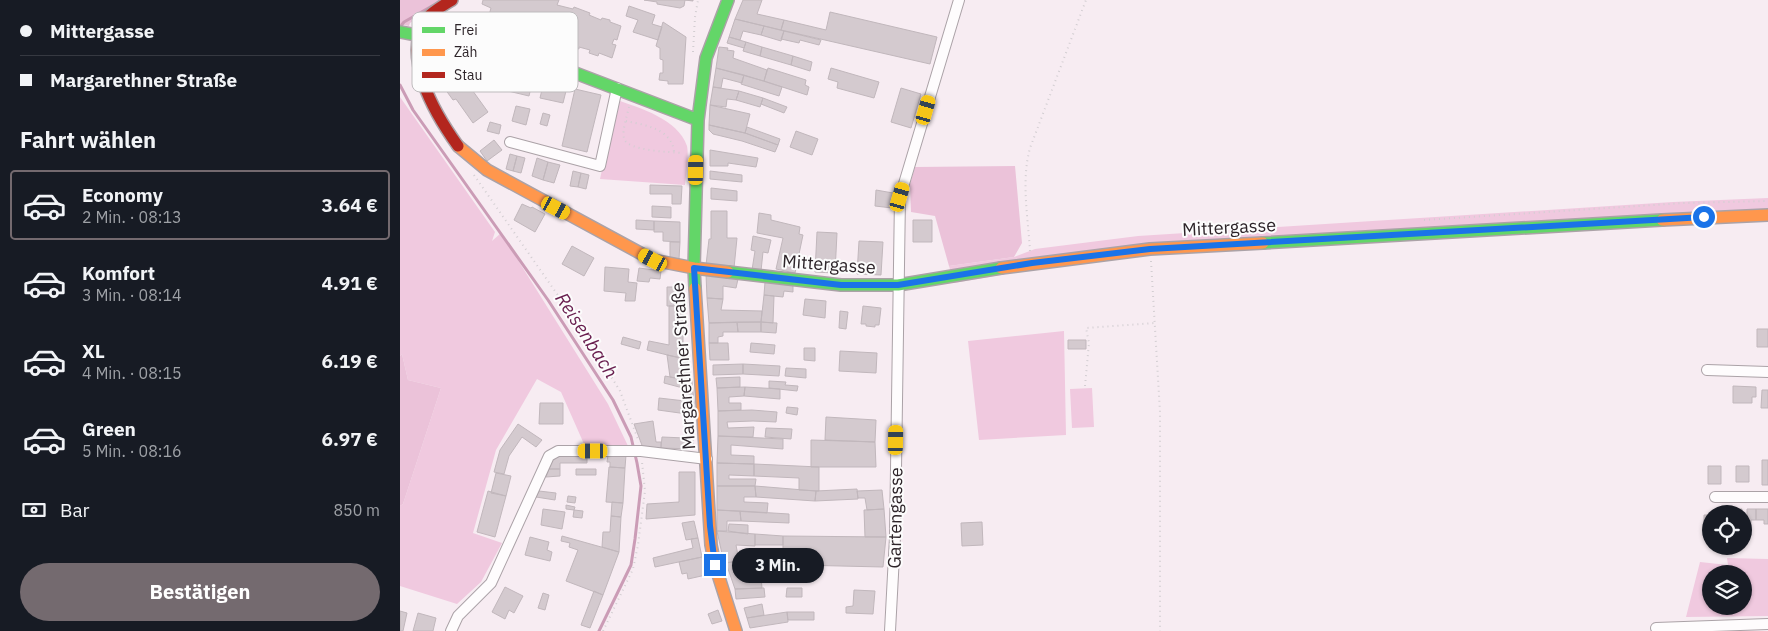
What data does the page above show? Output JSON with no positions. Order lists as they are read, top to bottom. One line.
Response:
{"streets":{"street":["Mittergasse","Margarethner Straße","Gartengasse"]},"crossings":[["Mittergasse","Margarethner Straße"],["Mittergasse","Gartengasse"]],"water":["Reisenbach"],"legend":["Frei","Zäh","Stau"],"page":{"banner":["Mittergasse","Margarethner Straße"],"heading":"Fahrt wählen","list":[{"name":"Economy","note":"2 Min. · 08:13","value":"3.64 €"},{"name":"Komfort","note":"3 Min. · 08:14","value":"4.91 €"},{"name":"XL","note":"4 Min. · 08:15","value":"6.19 €"},{"name":"Green","note":"5 Min. · 08:16","value":"6.97 €"}],"pay":["Bar","850 m"],"bubble":"3 Min.","buttons":"Bestätigen"}}
